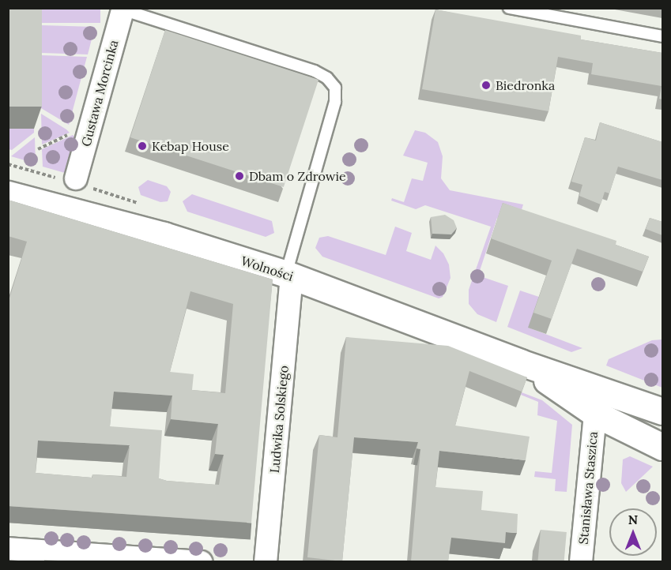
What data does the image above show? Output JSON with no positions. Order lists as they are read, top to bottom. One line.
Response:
{"streets":{"street":["Gustawa Morcinka","Wolności","Ludwika Solskiego","Stanisława Staszica"]},"crossings":[["Wolności","Ludwika Solskiego"],["Wolności","Stanisława Staszica"]],"places":["Biedronka","Kebap House","Dbam o Zdrowie"],"north":"top"}
